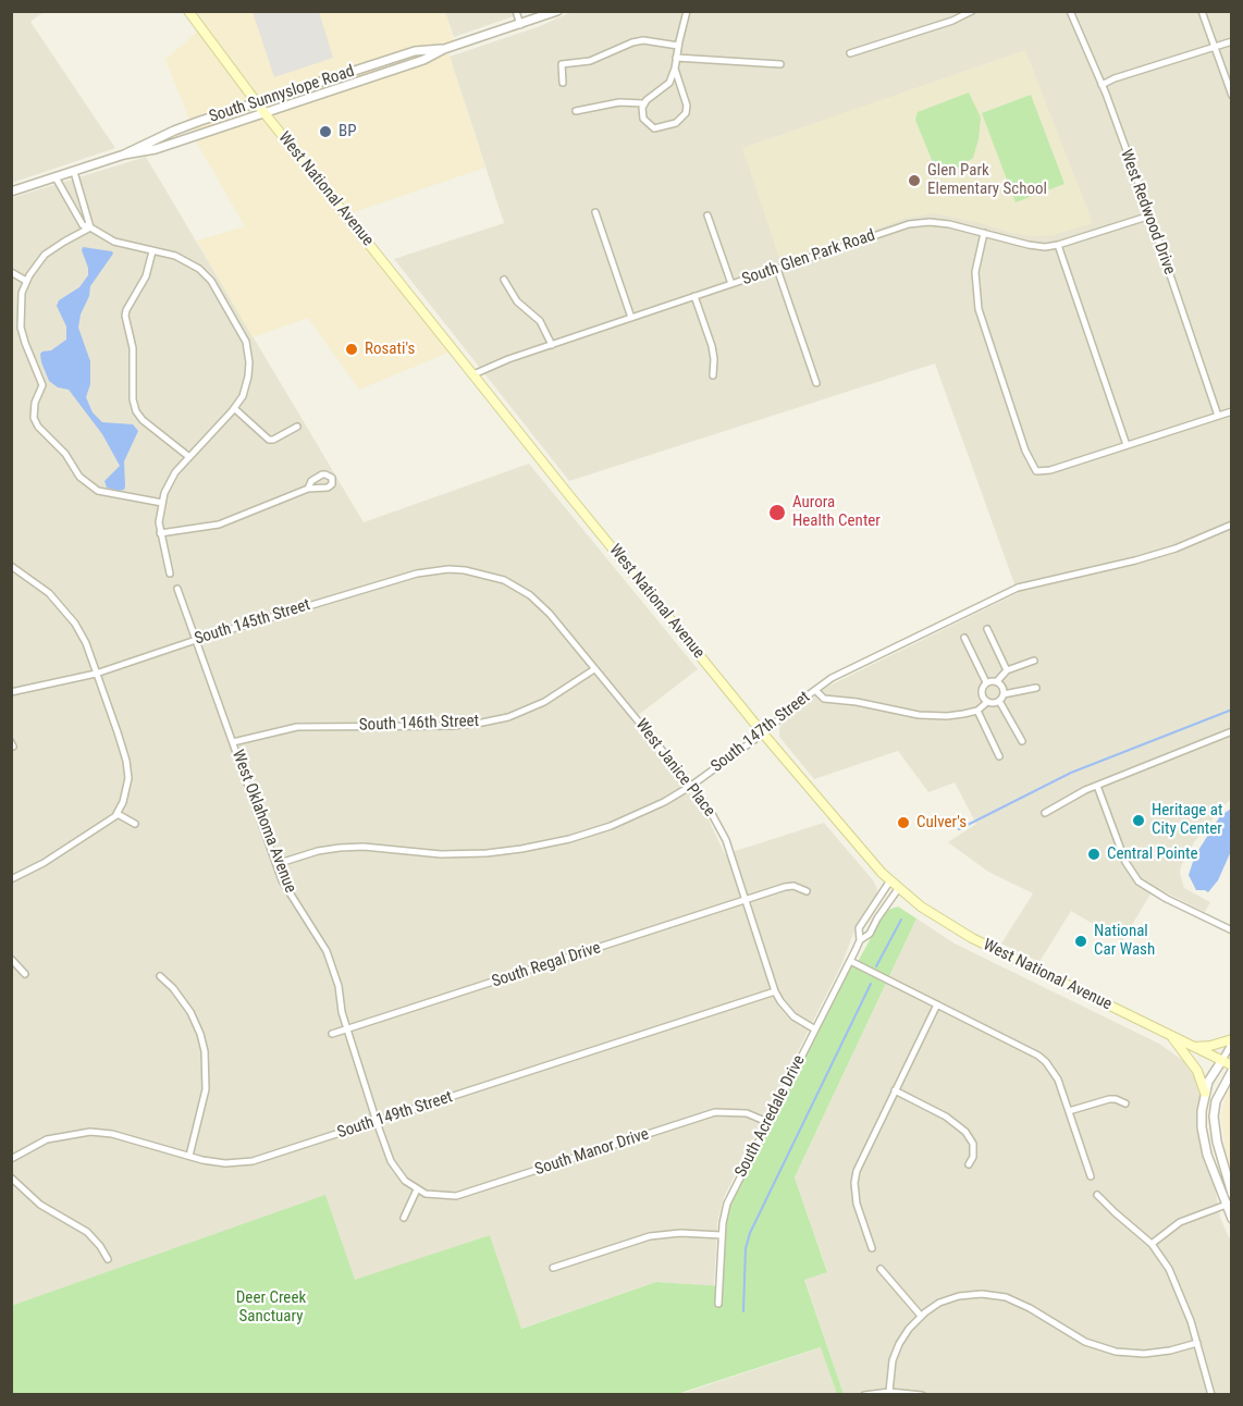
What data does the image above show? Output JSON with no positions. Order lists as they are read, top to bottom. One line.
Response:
{"streets":{"main road":["West National Avenue"],"street":["South Sunnyslope Road","West Redwood Drive","South Glen Park Road","South 145th Street","South 146th Street","South 147th Street","West Janice Place","West Oklahoma Avenue","South Regal Drive","South 149th Street","South Acredale Drive","South Manor Drive"]},"crossings":[["South Sunnyslope Road","West National Avenue"],["West National Avenue","South Glen Park Road"],["West National Avenue","South 147th Street"],["West National Avenue","South Acredale Drive"],["West Redwood Drive","South Glen Park Road"],["South 145th Street","West Janice Place"],["South 145th Street","West Oklahoma Avenue"],["South 146th Street","West Janice Place"],["South 146th Street","West Oklahoma Avenue"],["South 147th Street","West Janice Place"],["South 147th Street","West Oklahoma Avenue"],["West Janice Place","South Regal Drive"],["West Janice Place","South 149th Street"],["West Janice Place","South Acredale Drive"],["West Oklahoma Avenue","South Regal Drive"],["West Oklahoma Avenue","South 149th Street"],["West Oklahoma Avenue","South Manor Drive"],["South Acredale Drive","South Manor Drive"]],"parks":["Deer Creek Sanctuary"],"places":["BP","Glen Park Elementary School","Rosati's","Aurora Health Center","Heritage at City Center","Culver's","Central Pointe","National Car Wash"]}
